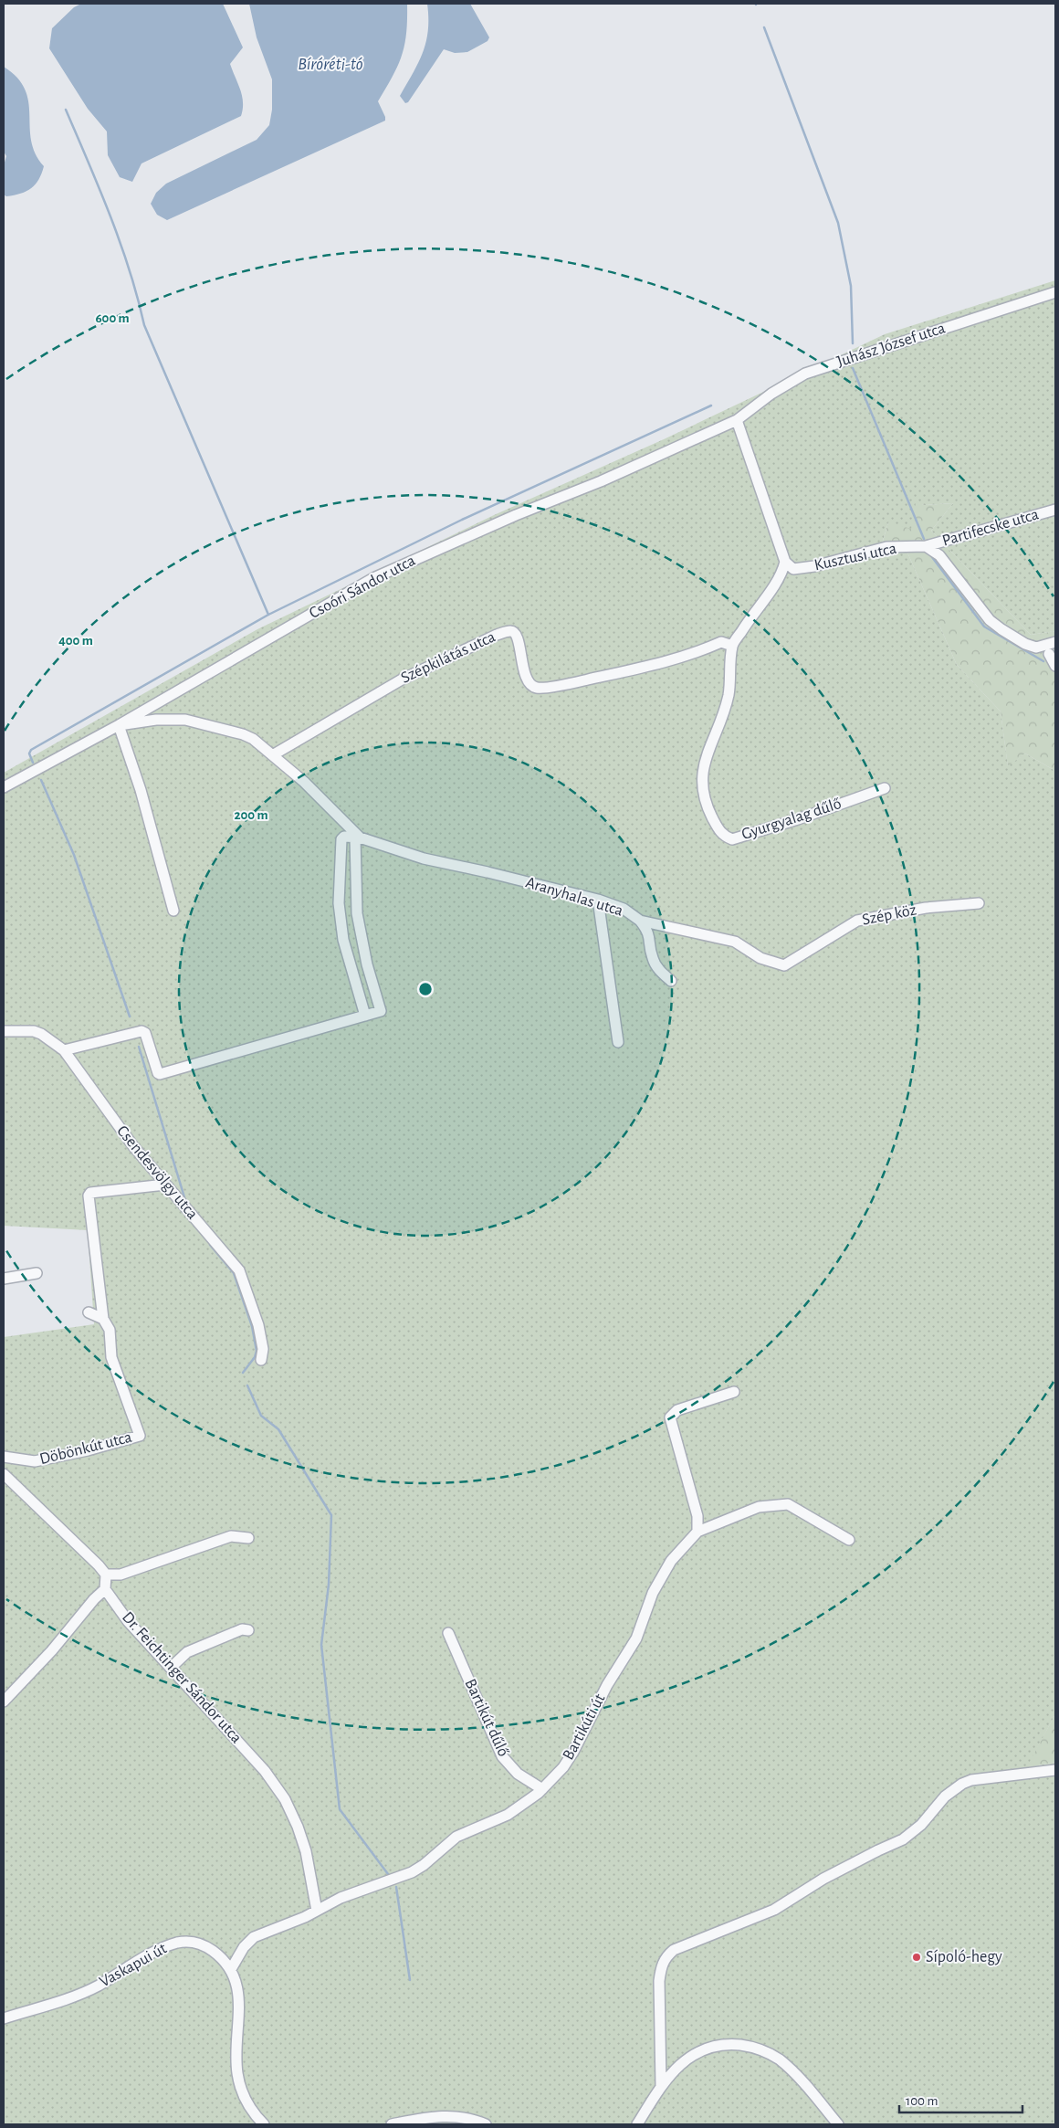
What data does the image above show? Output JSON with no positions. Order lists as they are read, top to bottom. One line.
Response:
{"streets":{"street":["Juhász József utca","Partifecske utca","Kusztusi utca","Csoóri Sándor utca","Szépkilátás utca","Gyurgyalag dűlő","Aranyhalas utca","Szép köz","Csendesvölgy utca","Döbönkút utca","Dr. Feichtinger Sándor utca","Bartikút dűlő","Bartikúti út","Vaskapui út"]},"crossings":[["Juhász József utca","Csoóri Sándor utca"],["Partifecske utca","Kusztusi utca"],["Kusztusi utca","Gyurgyalag dűlő"],["Csoóri Sándor utca","Aranyhalas utca"],["Szépkilátás utca","Gyurgyalag dűlő"],["Szépkilátás utca","Aranyhalas utca"],["Aranyhalas utca","Szép köz"],["Dr. Feichtinger Sándor utca","Bartikúti út"],["Bartikút dűlő","Bartikúti út"],["Bartikúti út","Vaskapui út"]],"water":["Bíróréti-tó"],"places":["Sípoló-hegy"],"scale_bar":"100 m","rings":["600 m","400 m","200 m"]}
